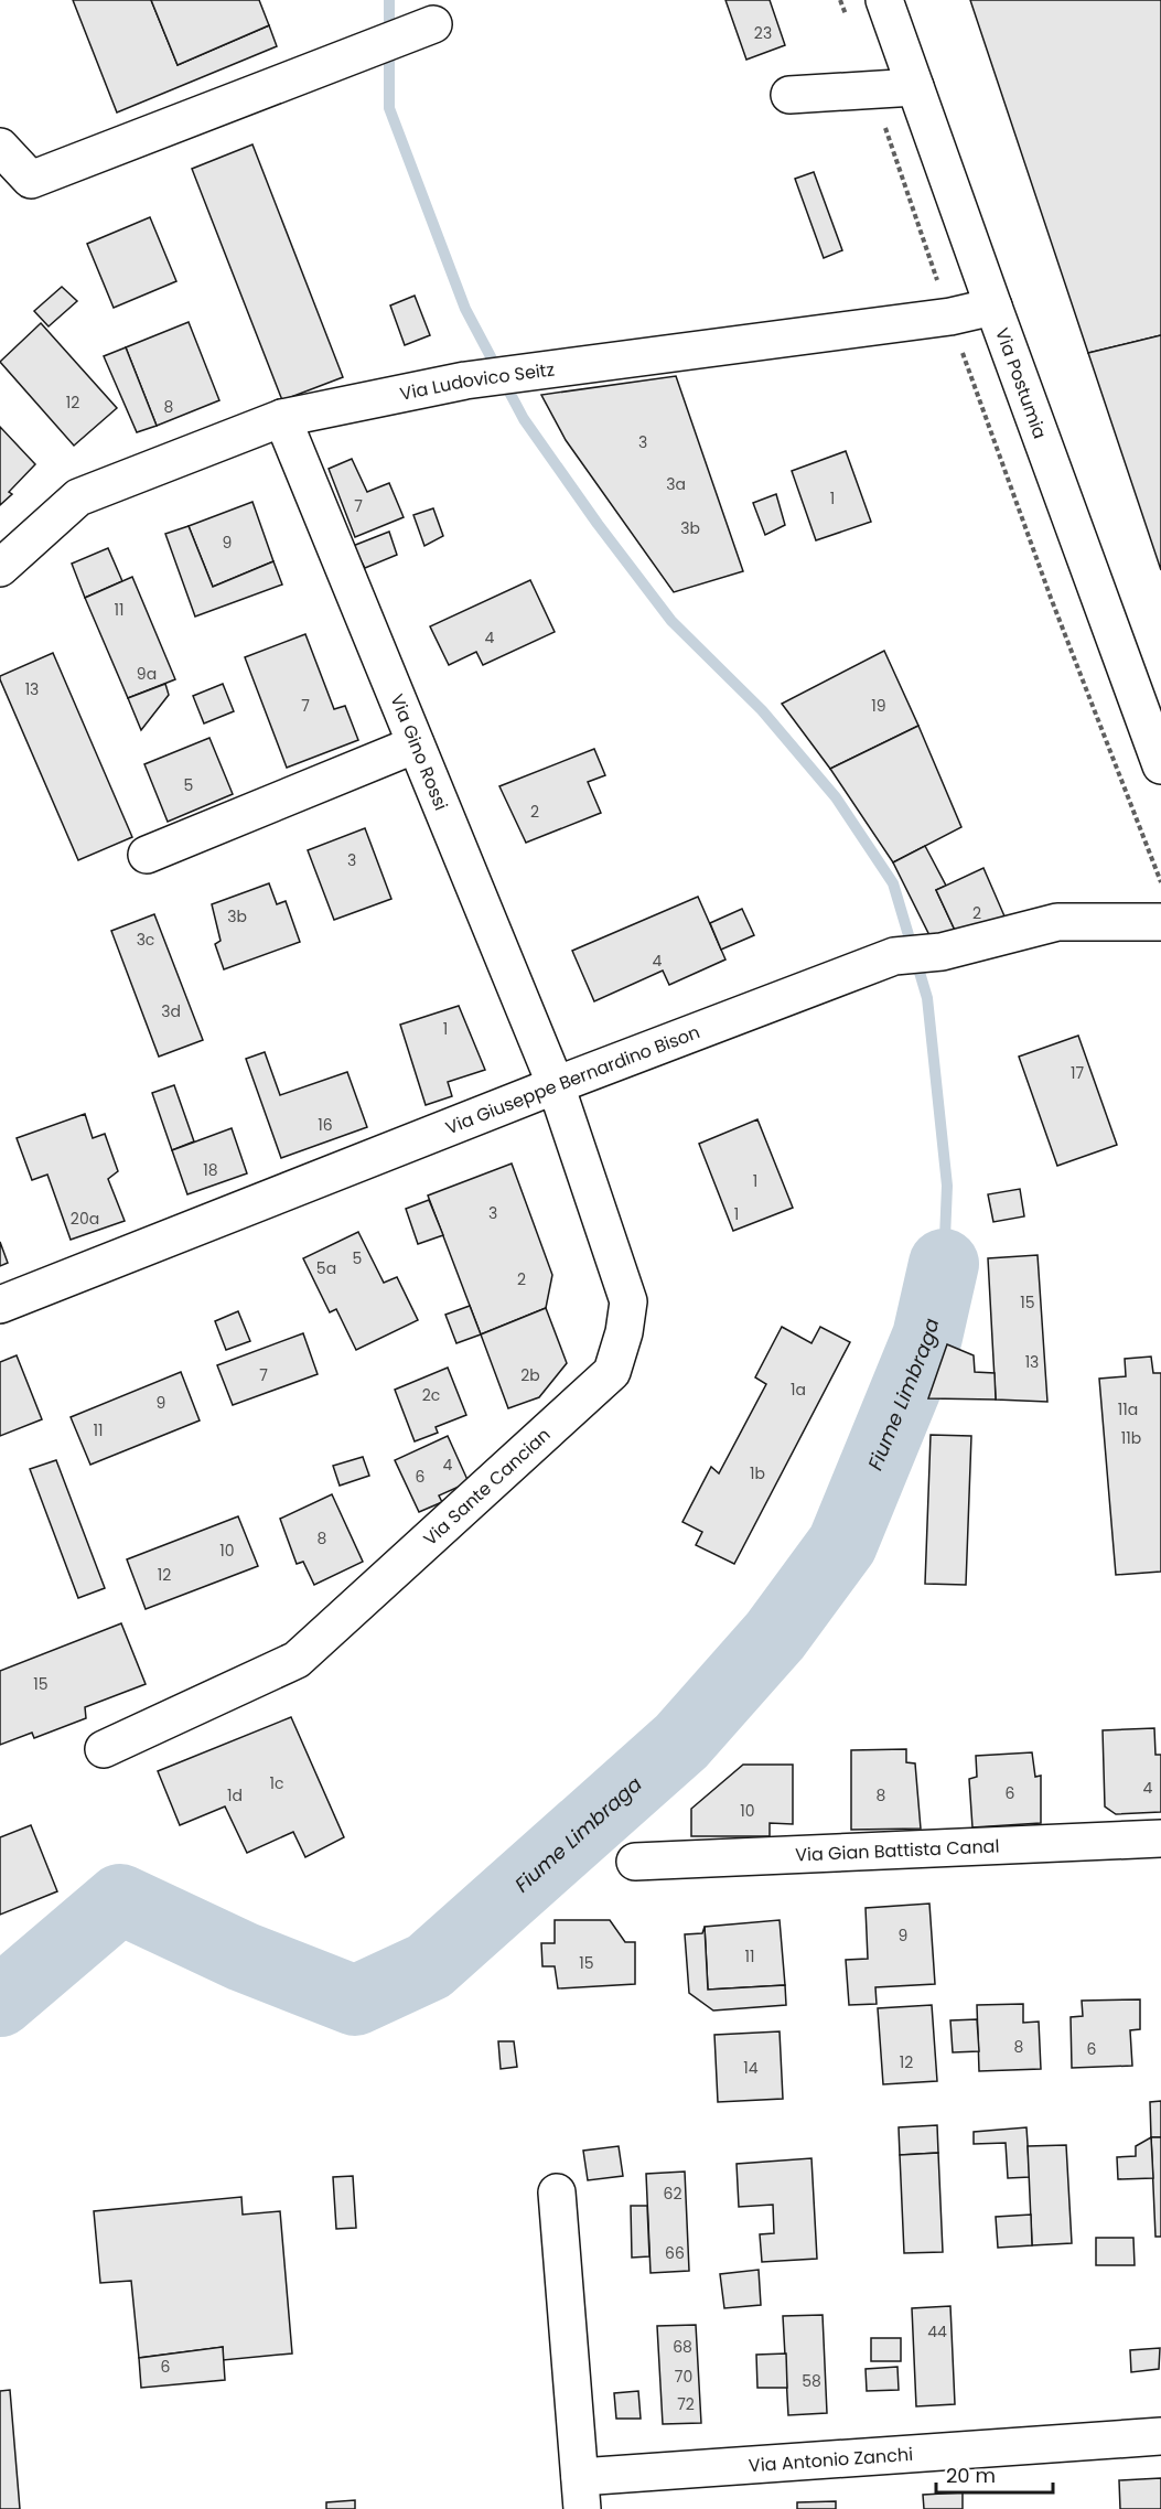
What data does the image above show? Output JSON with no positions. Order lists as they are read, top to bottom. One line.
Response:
{"streets":{"street":["Via Ludovico Seitz","Via Postumia","Via Gino Rossi","Via Giuseppe Bernardino Bison","Via Sante Cancian","Via Gian Battista Canal","Via Antonio Zanchi"]},"crossings":[["Via Ludovico Seitz","Via Postumia"],["Via Ludovico Seitz","Via Gino Rossi"],["Via Gino Rossi","Via Giuseppe Bernardino Bison"],["Via Gino Rossi","Via Sante Cancian"],["Via Giuseppe Bernardino Bison","Via Sante Cancian"]],"water":["Fiume Limbraga"],"house_numbers":["23","12","8","3","3a","1","7","3b","9","11","4","9a","13","7","19","5","2","3","2","3b","3c","4","3d","1","17","16","18","1","3","1","20a","5","5a","2","15","13","7","2b","1a","2c","9","11a","11","11b","4","1b","6","8","10","12","15","1c","4","6","1d","8","10","9","11","15","8","6","12","14","62","66","44","68","6","70","58","72"],"scale_bar":"20 m"}
